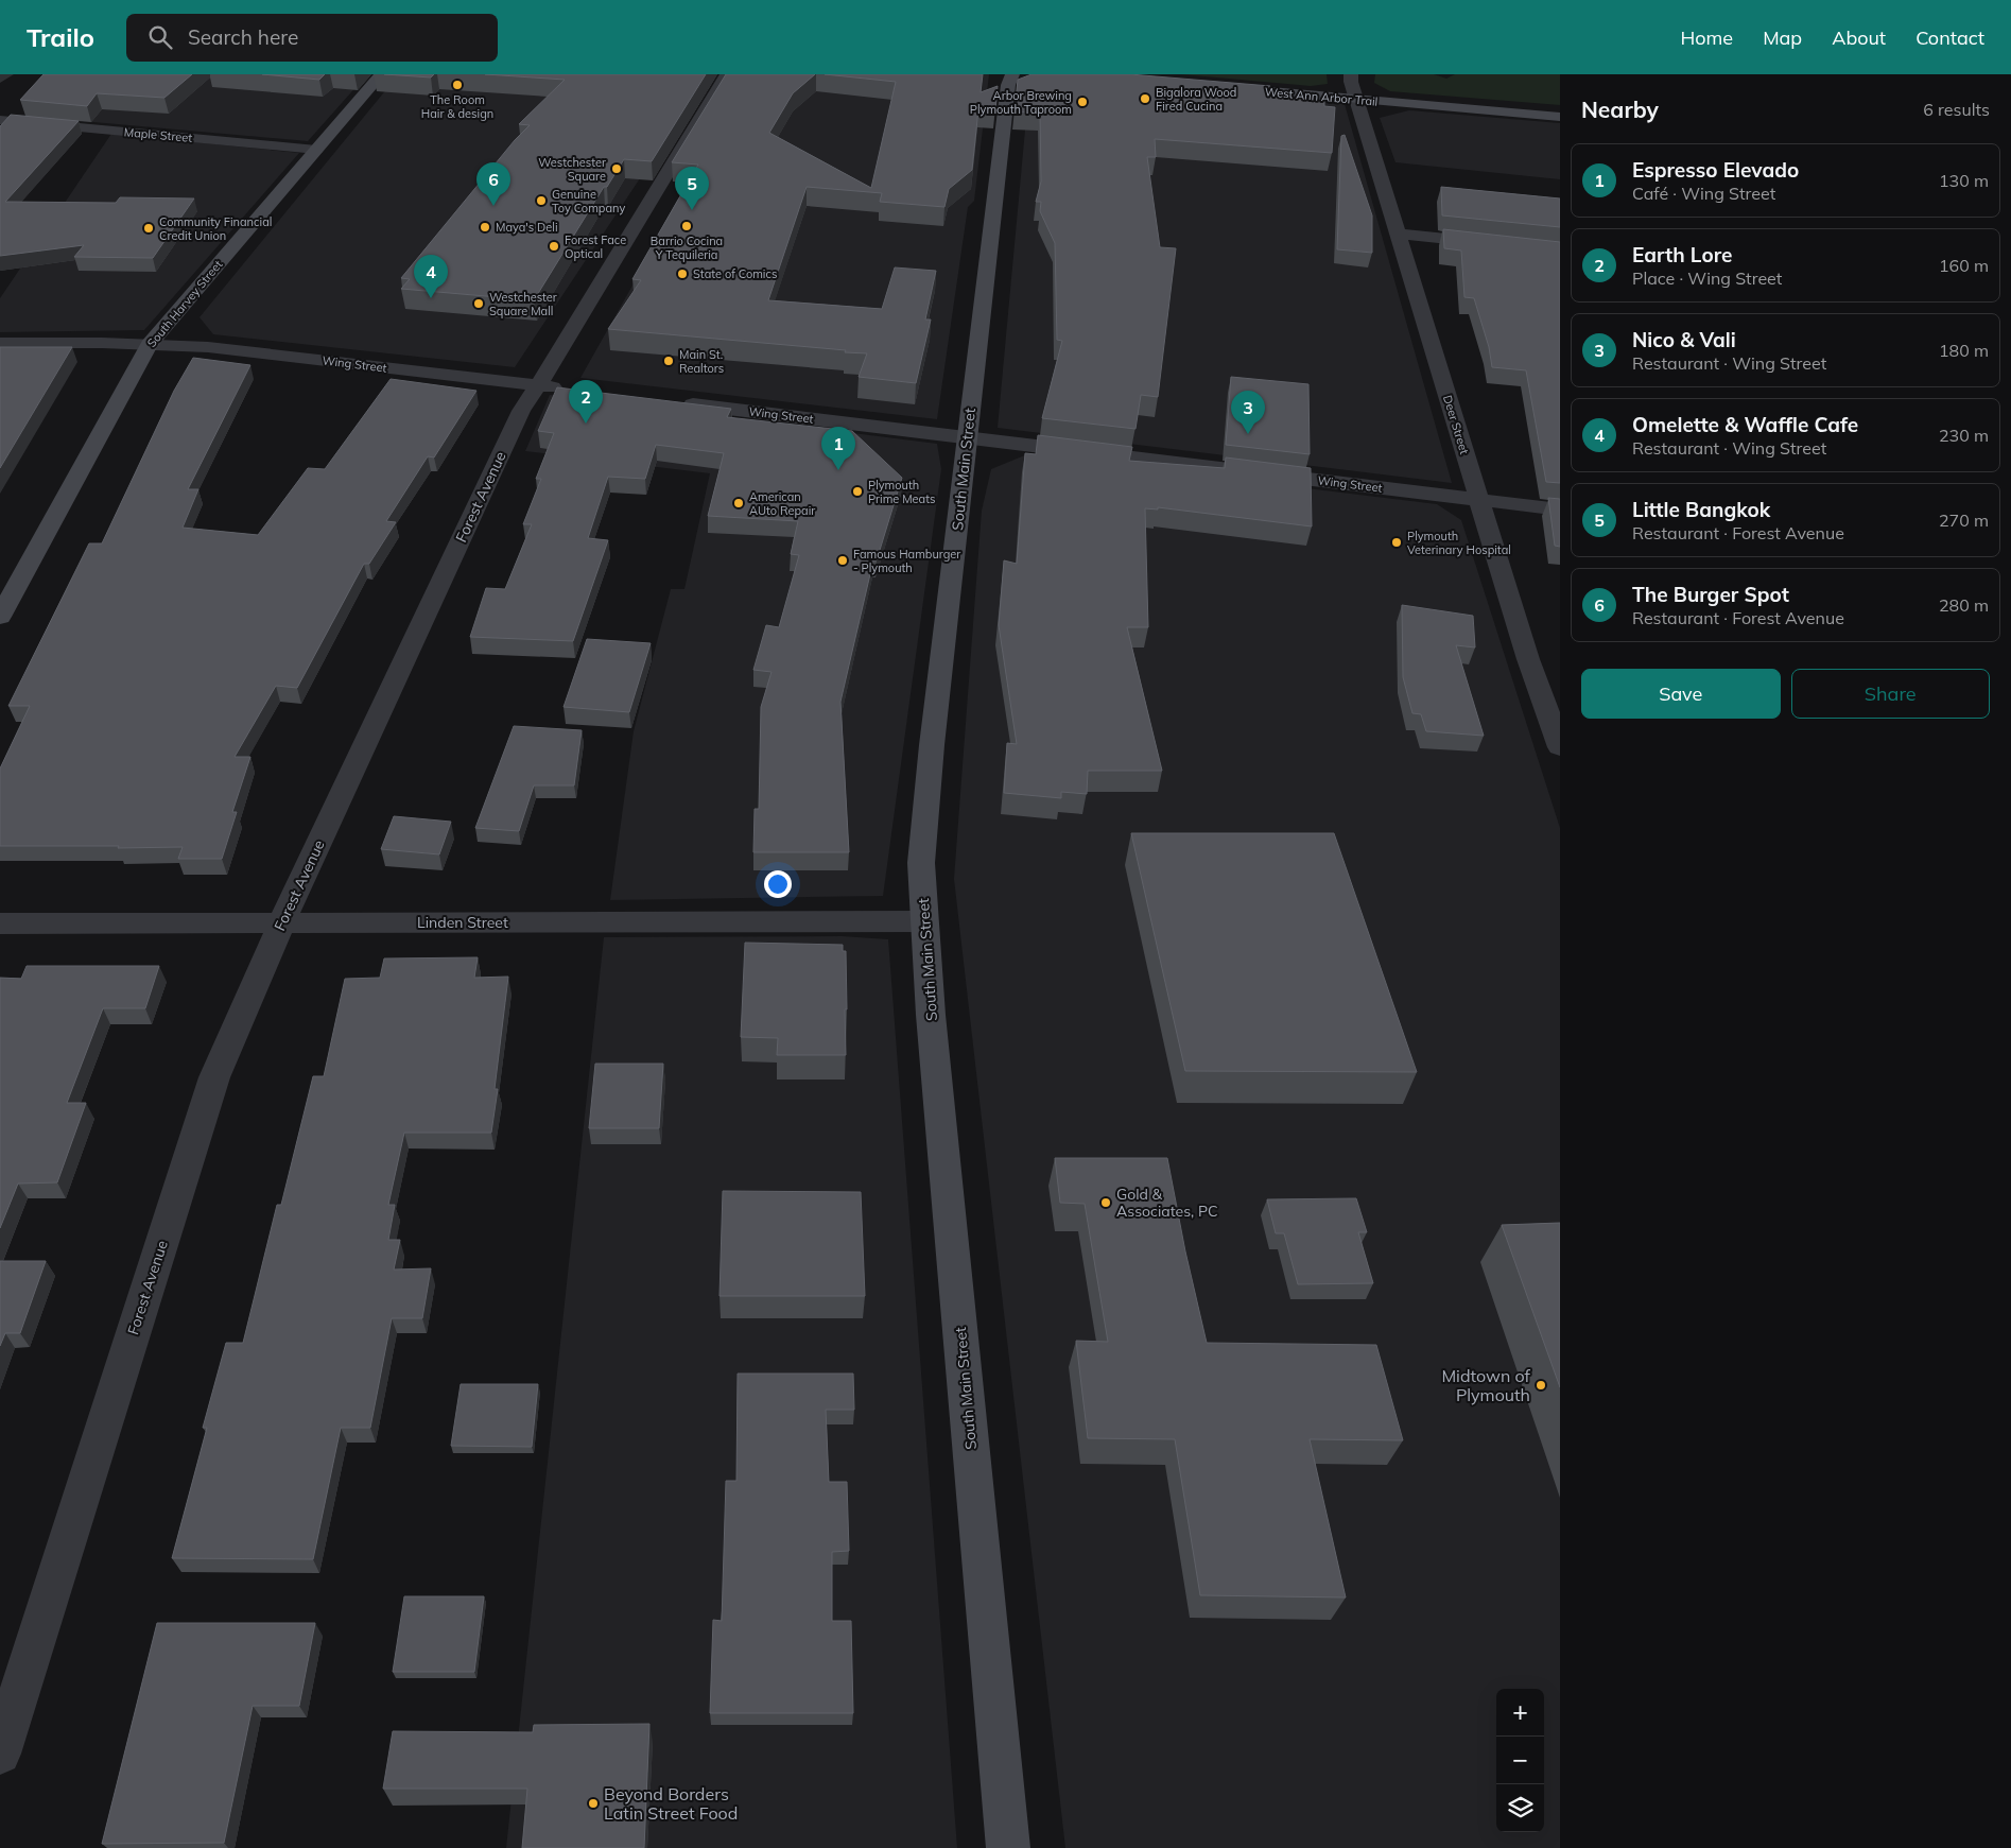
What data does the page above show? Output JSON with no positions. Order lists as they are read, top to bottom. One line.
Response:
{"streets":{"main road":["West Ann Arbor Trail","South Harvey Street","South Main Street"],"street":["Maple Street","Wing Street","Deer Street","Forest Avenue","Linden Street"]},"crossings":[["West Ann Arbor Trail","Deer Street"],["Maple Street","South Harvey Street"],["South Harvey Street","Wing Street"],["Wing Street","Deer Street"],["Wing Street","South Main Street"],["Wing Street","Forest Avenue"],["South Main Street","Linden Street"],["Forest Avenue","Linden Street"]],"places":["The Room Hair & design","Bigalora Wood Fired Cucina","Arbor Brewing Plymouth Taproom","Westchester Square","Genuine Toy Company","Barrio Cocina Y Tequileria","Maya's Deli","Community Financial Credit Union","Forest Face Optical","State of Comics","Westchester Square Mall","Main St. Realtors","Plymouth Prime Meats","American AUto Repair","Plymouth Veterinary Hospital","Famous Hamburger - Plymouth","Gold & Associates, PC","Midtown of Plymouth","Beyond Borders Latin Street Food"],"page":{"header":"Trailo","search":"Search here","nav":["Home","Map","About","Contact"],"heading":["Nearby","6 results"],"list":[{"mark":"1","name":"Espresso Elevado","note":"Café · Wing Street","value":"130 m"},{"mark":"2","name":"Earth Lore","note":"Place · Wing Street","value":"160 m"},{"mark":"3","name":"Nico & Vali","note":"Restaurant · Wing Street","value":"180 m"},{"mark":"4","name":"Omelette & Waffle Cafe","note":"Restaurant · Wing Street","value":"230 m"},{"mark":"5","name":"Little Bangkok","note":"Restaurant · Forest Avenue","value":"270 m"},{"mark":"6","name":"The Burger Spot","note":"Restaurant · Forest Avenue","value":"280 m"}],"pins":["6","5","4","2","3","1"],"buttons":["Save","Share"],"map_buttons":["+","−"]}}
